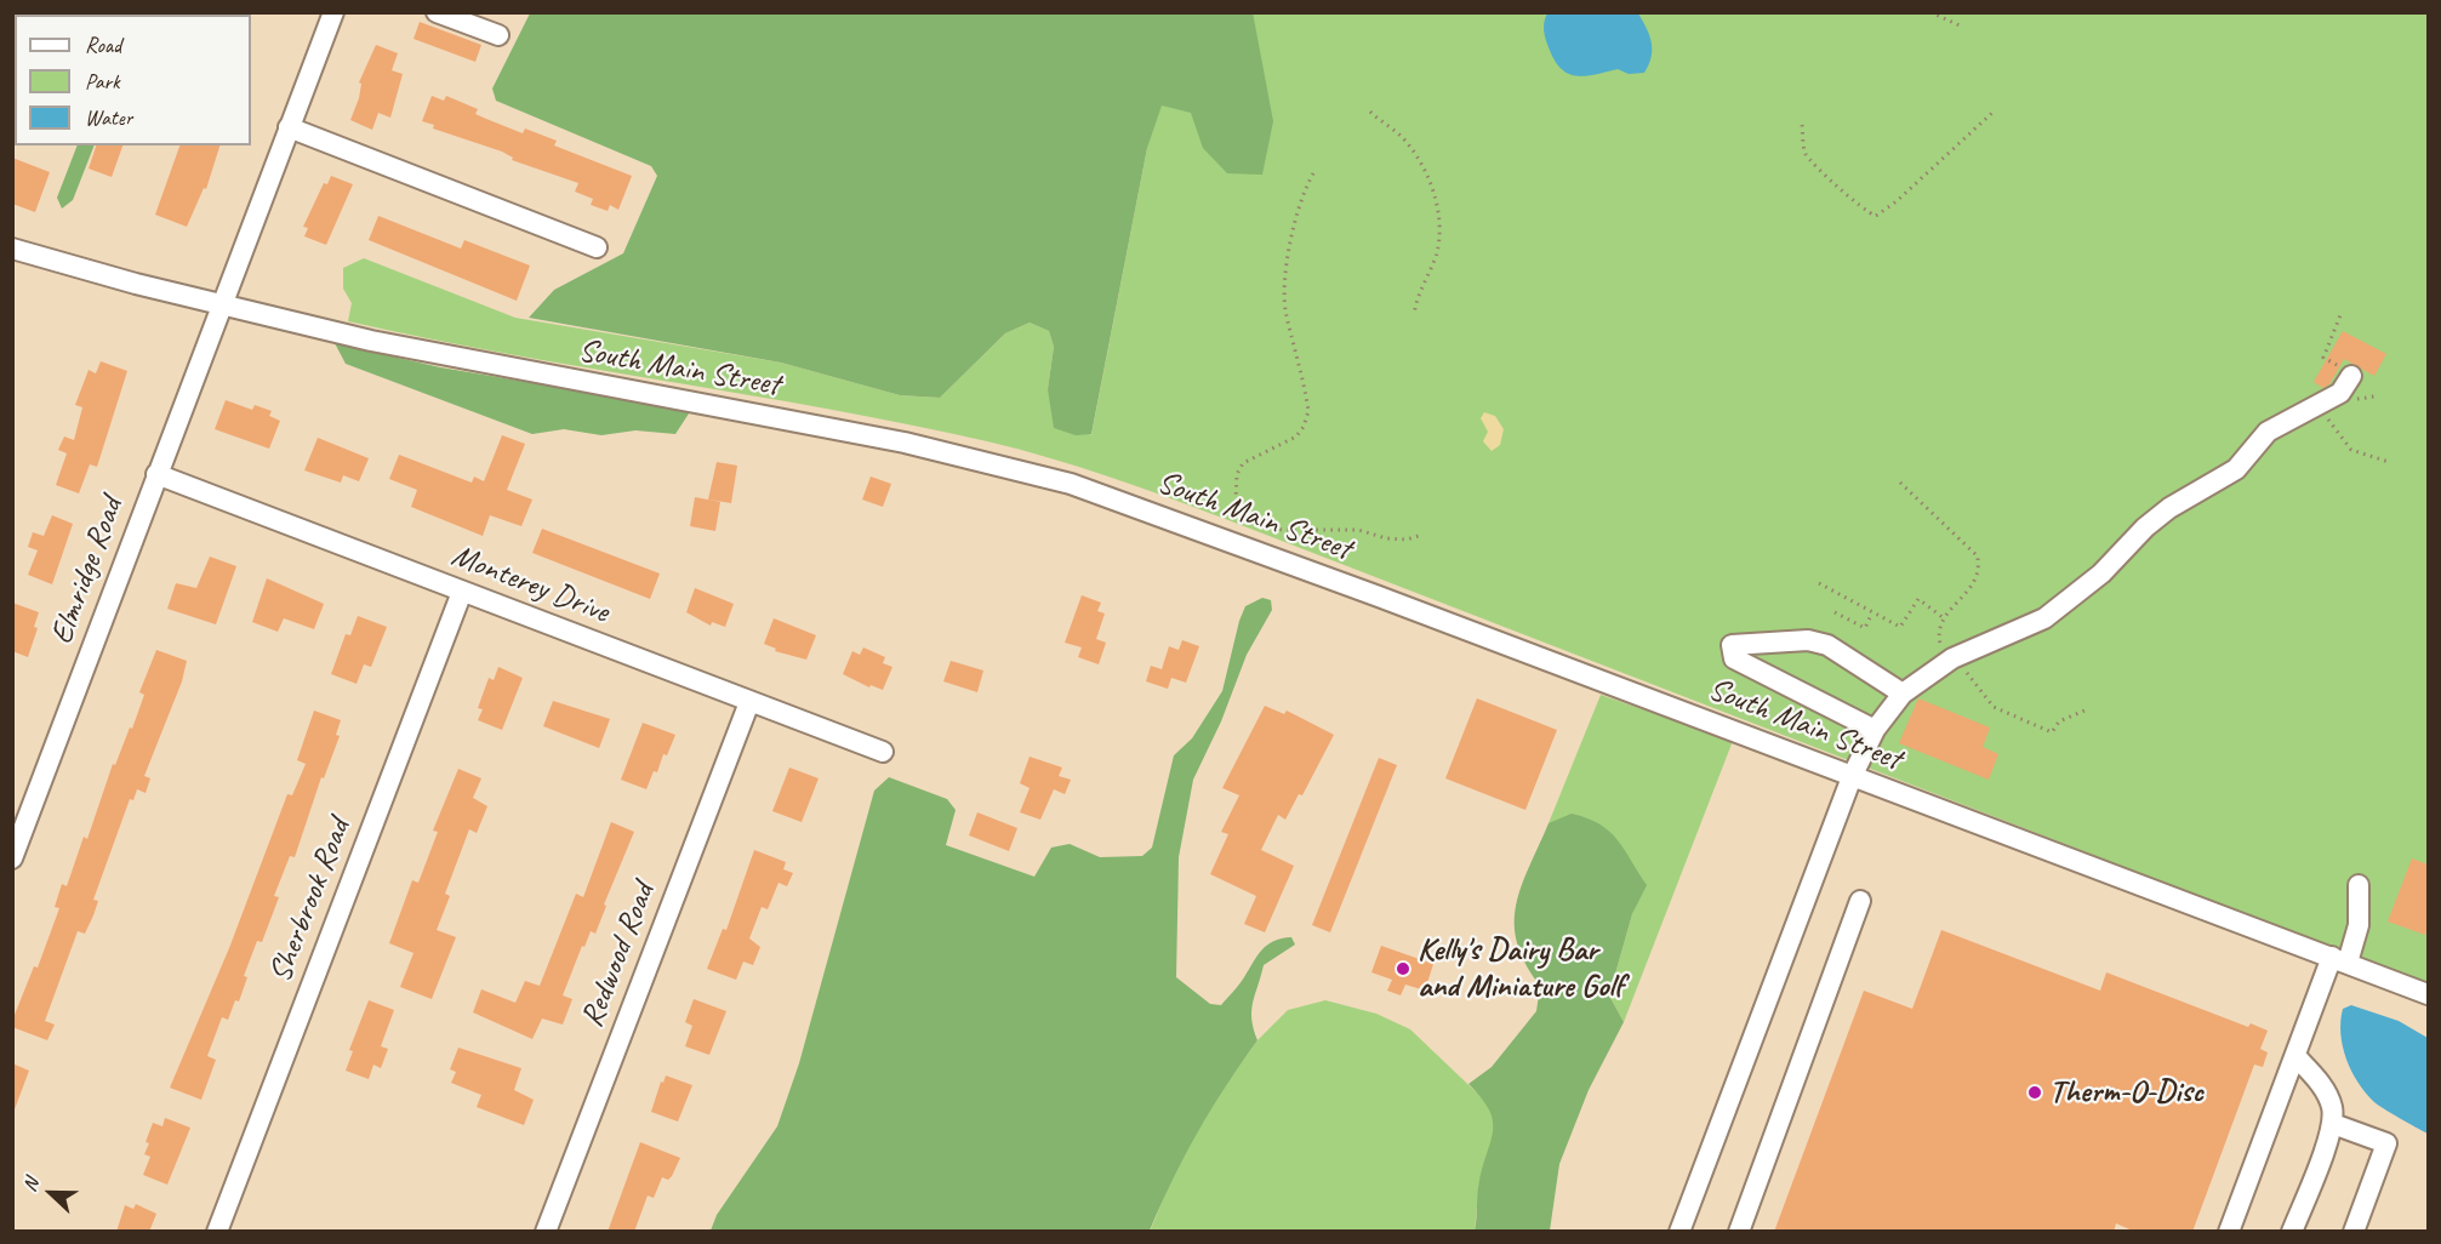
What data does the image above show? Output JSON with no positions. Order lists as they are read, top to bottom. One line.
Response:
{"streets":{"street":["South Main Street","Elmridge Road","Monterey Drive","Sherbrook Road","Redwood Road"]},"crossings":[["South Main Street","Elmridge Road"],["Elmridge Road","Monterey Drive"],["Monterey Drive","Sherbrook Road"],["Monterey Drive","Redwood Road"]],"places":["Kelly's Dairy Bar and Miniature Golf","Therm-O-Disc"],"legend":["Road","Park","Water"],"north":"left"}
